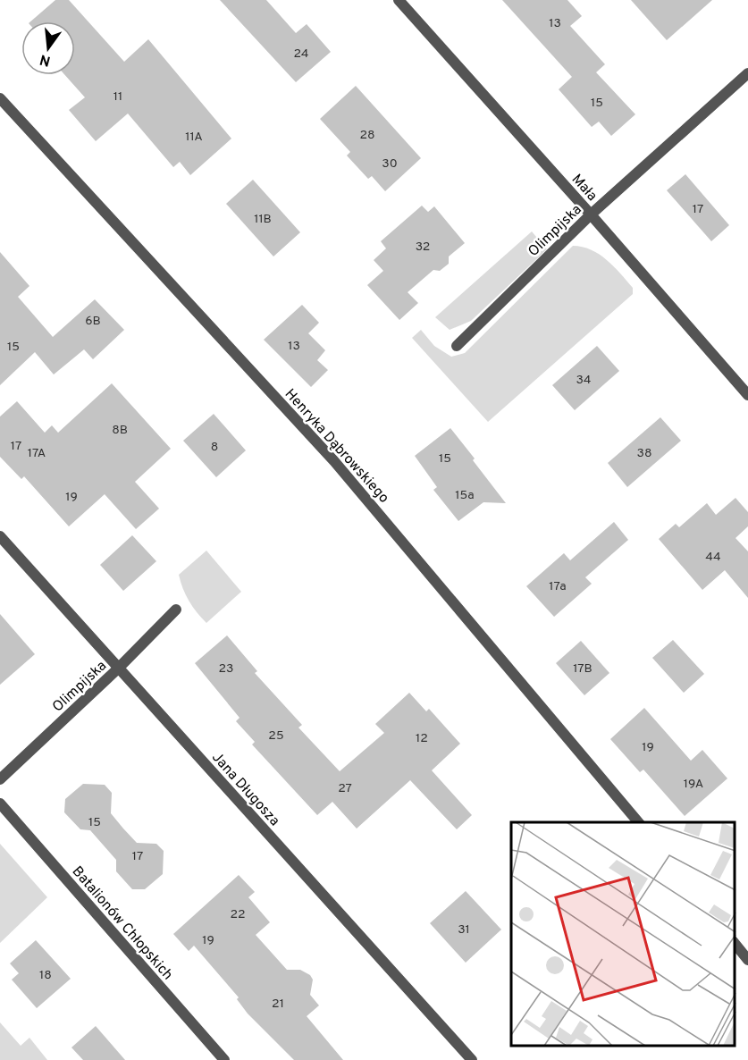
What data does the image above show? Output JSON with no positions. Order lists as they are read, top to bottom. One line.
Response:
{"streets":{"street":["Mała","Olimpijska","Henryka Dąbrowskiego","Jana Długosza","Batalionów Chłopskich"]},"crossings":[["Mała","Olimpijska"],["Olimpijska","Jana Długosza"]],"house_numbers":["13","24","11","15","28","11A","30","17","11B","32","6B","13","15","34","8B","17","8","17A","38","15","15a","19","44","17a","23","17B","25","12","19","19A","27","15","17","22","31","19","18","21"],"north":"bottom"}
